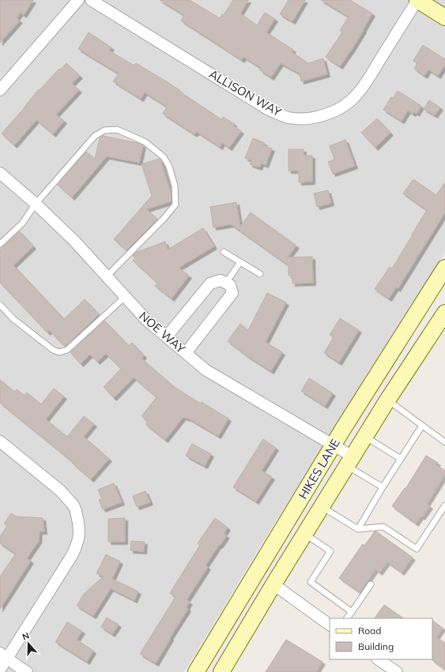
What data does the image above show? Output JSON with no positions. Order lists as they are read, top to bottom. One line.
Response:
{"streets":{"main road":["HIKES LANE"],"street":["ALLISON WAY","NOE WAY"]},"crossings":[["NOE WAY","HIKES LANE"]],"legend":["Road","Building"],"north":"top"}
